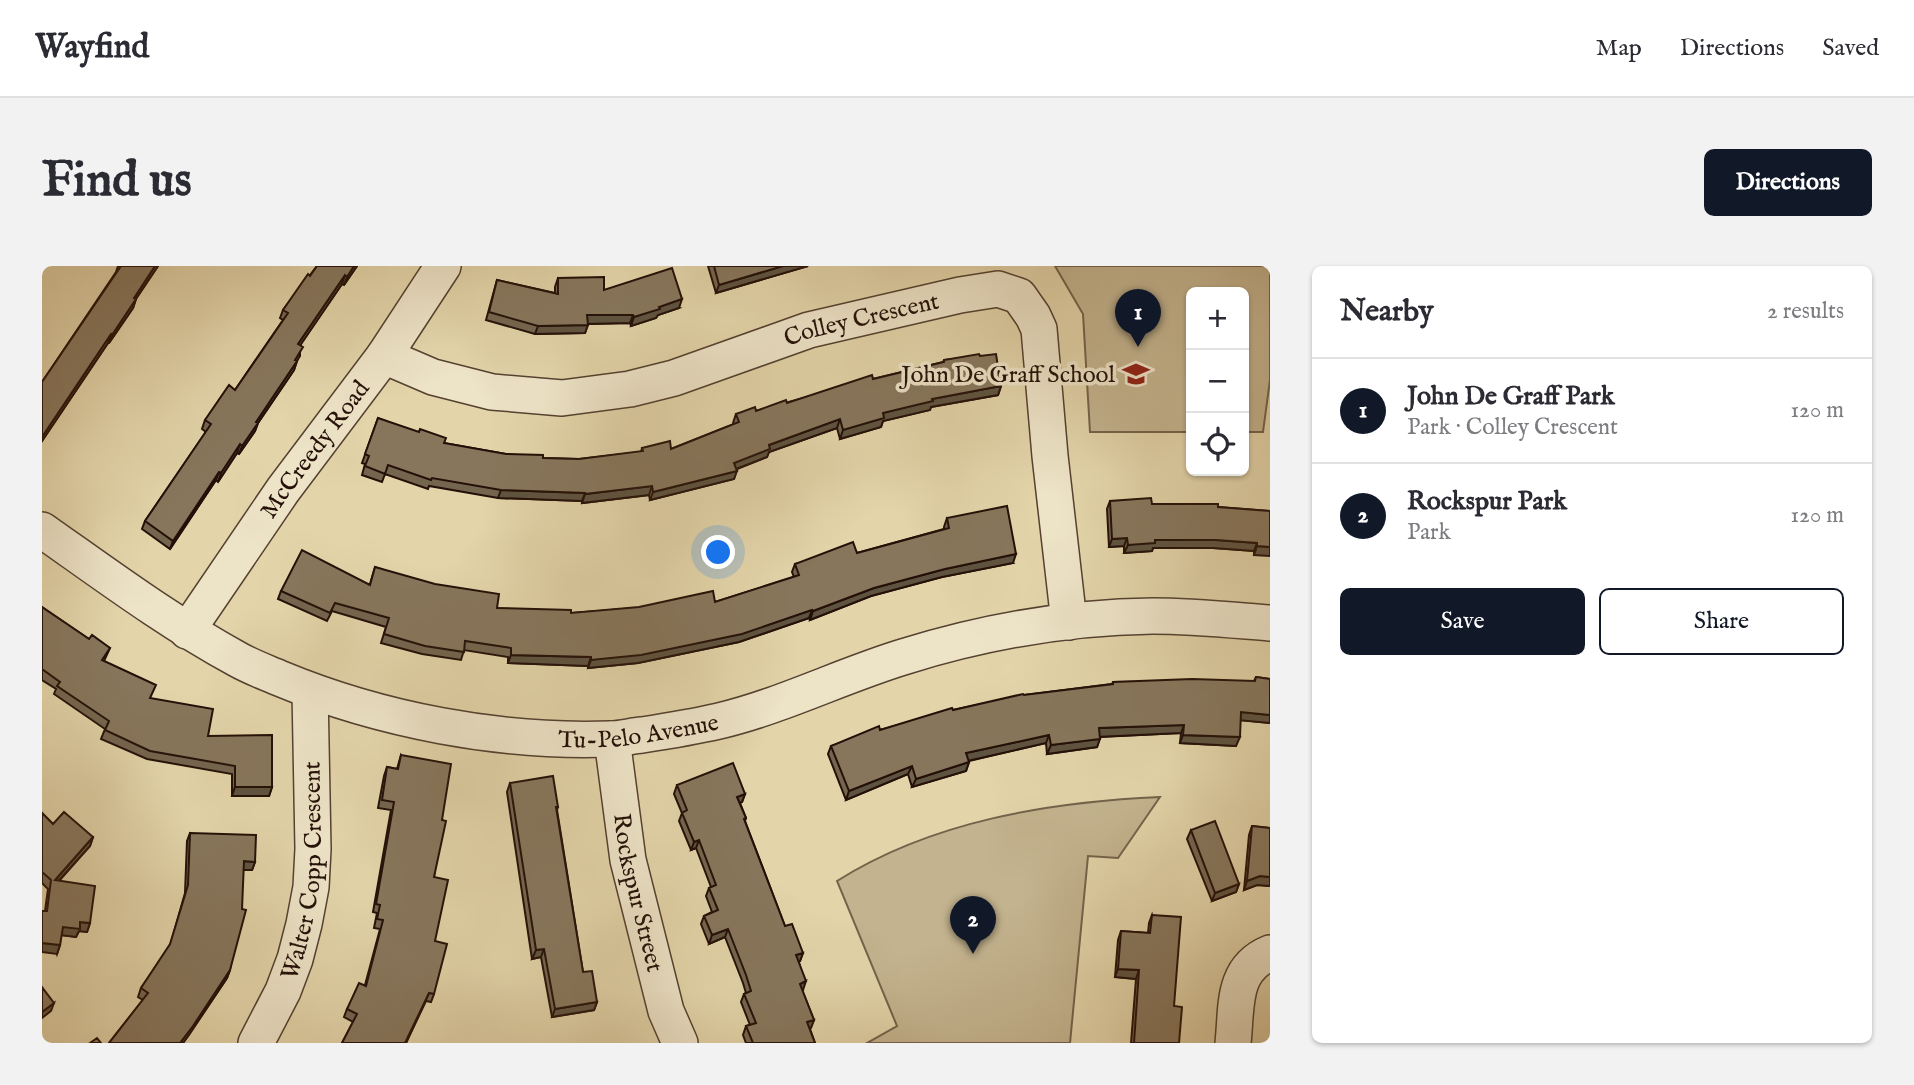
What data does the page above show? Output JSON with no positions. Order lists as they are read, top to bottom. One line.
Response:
{"streets":{"street":["Colley Crescent","McCreedy Road","Tu-Pelo Avenue","Walter Copp Crescent","Rockspur Street"]},"crossings":[["Colley Crescent","McCreedy Road"],["Colley Crescent","Tu-Pelo Avenue"],["McCreedy Road","Tu-Pelo Avenue"],["Tu-Pelo Avenue","Walter Copp Crescent"],["Tu-Pelo Avenue","Rockspur Street"]],"places":{"school or university":["John De Graff School"]},"page":{"header":"Wayfind","nav":["Map","Directions","Saved"],"buttons":["Directions",["Save","Share"]],"title":"Find us","heading":["Nearby","2 results"],"map_buttons":["+","−"],"pins":["1","2"],"list":[{"mark":"1","name":"John De Graff Park","note":"Park · Colley Crescent","value":"120 m"},{"mark":"2","name":"Rockspur Park","note":"Park","value":"120 m"}]}}
